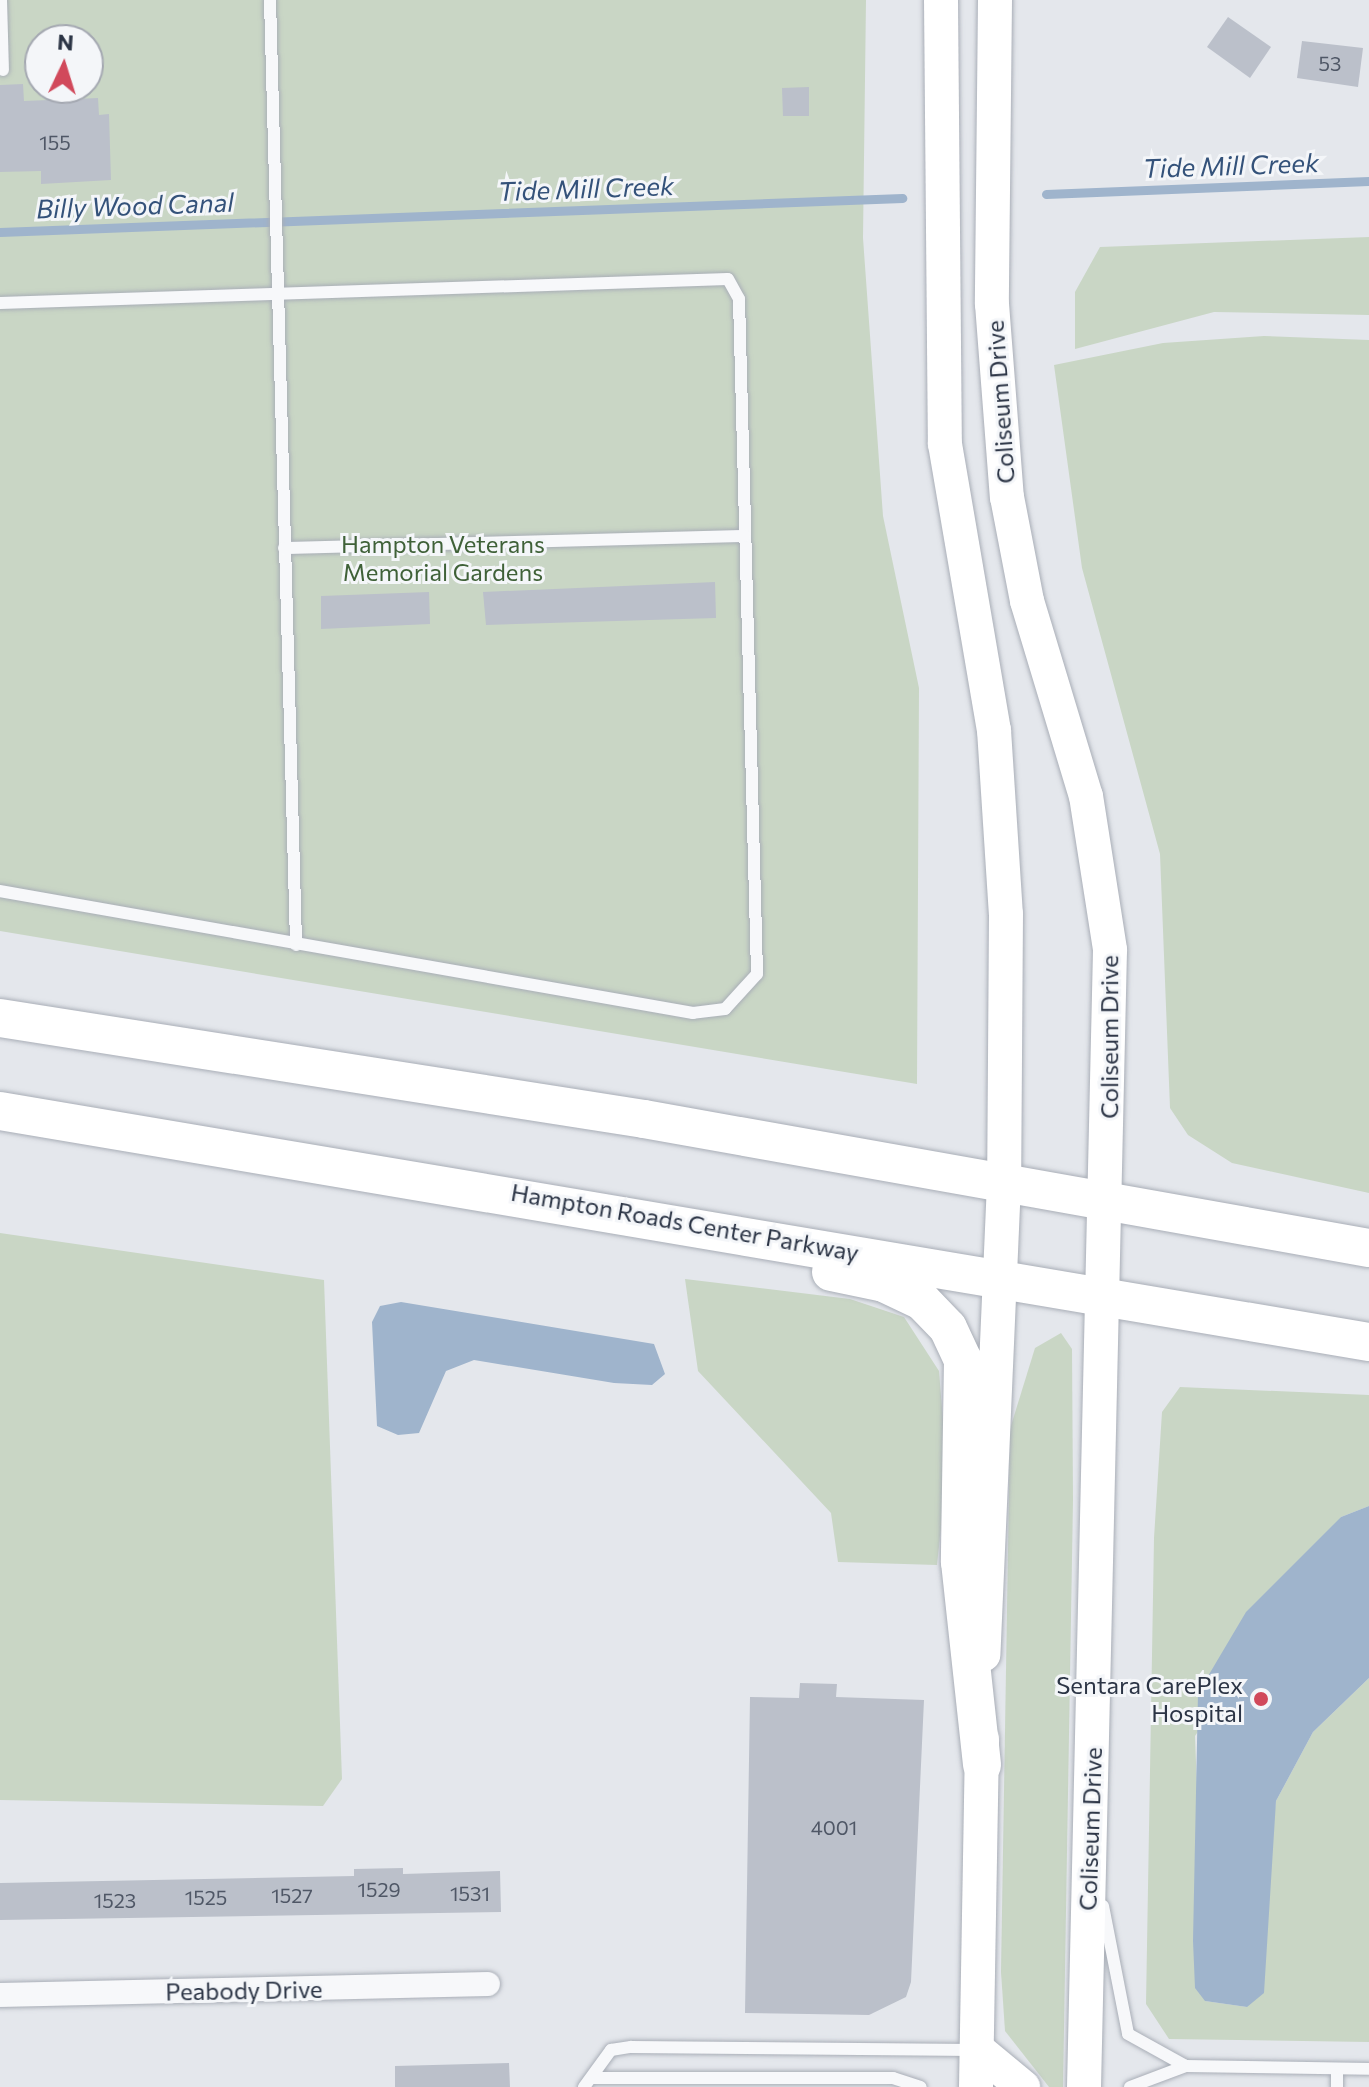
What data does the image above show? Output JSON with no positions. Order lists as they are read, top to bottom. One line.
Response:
{"streets":{"main road":["Hampton Roads Center Parkway"],"street":["Coliseum Drive","Peabody Drive"]},"crossings":[["Coliseum Drive","Hampton Roads Center Parkway"]],"water":["Tide Mill Creek","Billy Wood Canal"],"parks":["Hampton Veterans Memorial Gardens"],"places":["Sentara CarePlex Hospital"],"house_numbers":["53","155","4001","1529","1531","1527","1525","1523"],"north":"top"}
